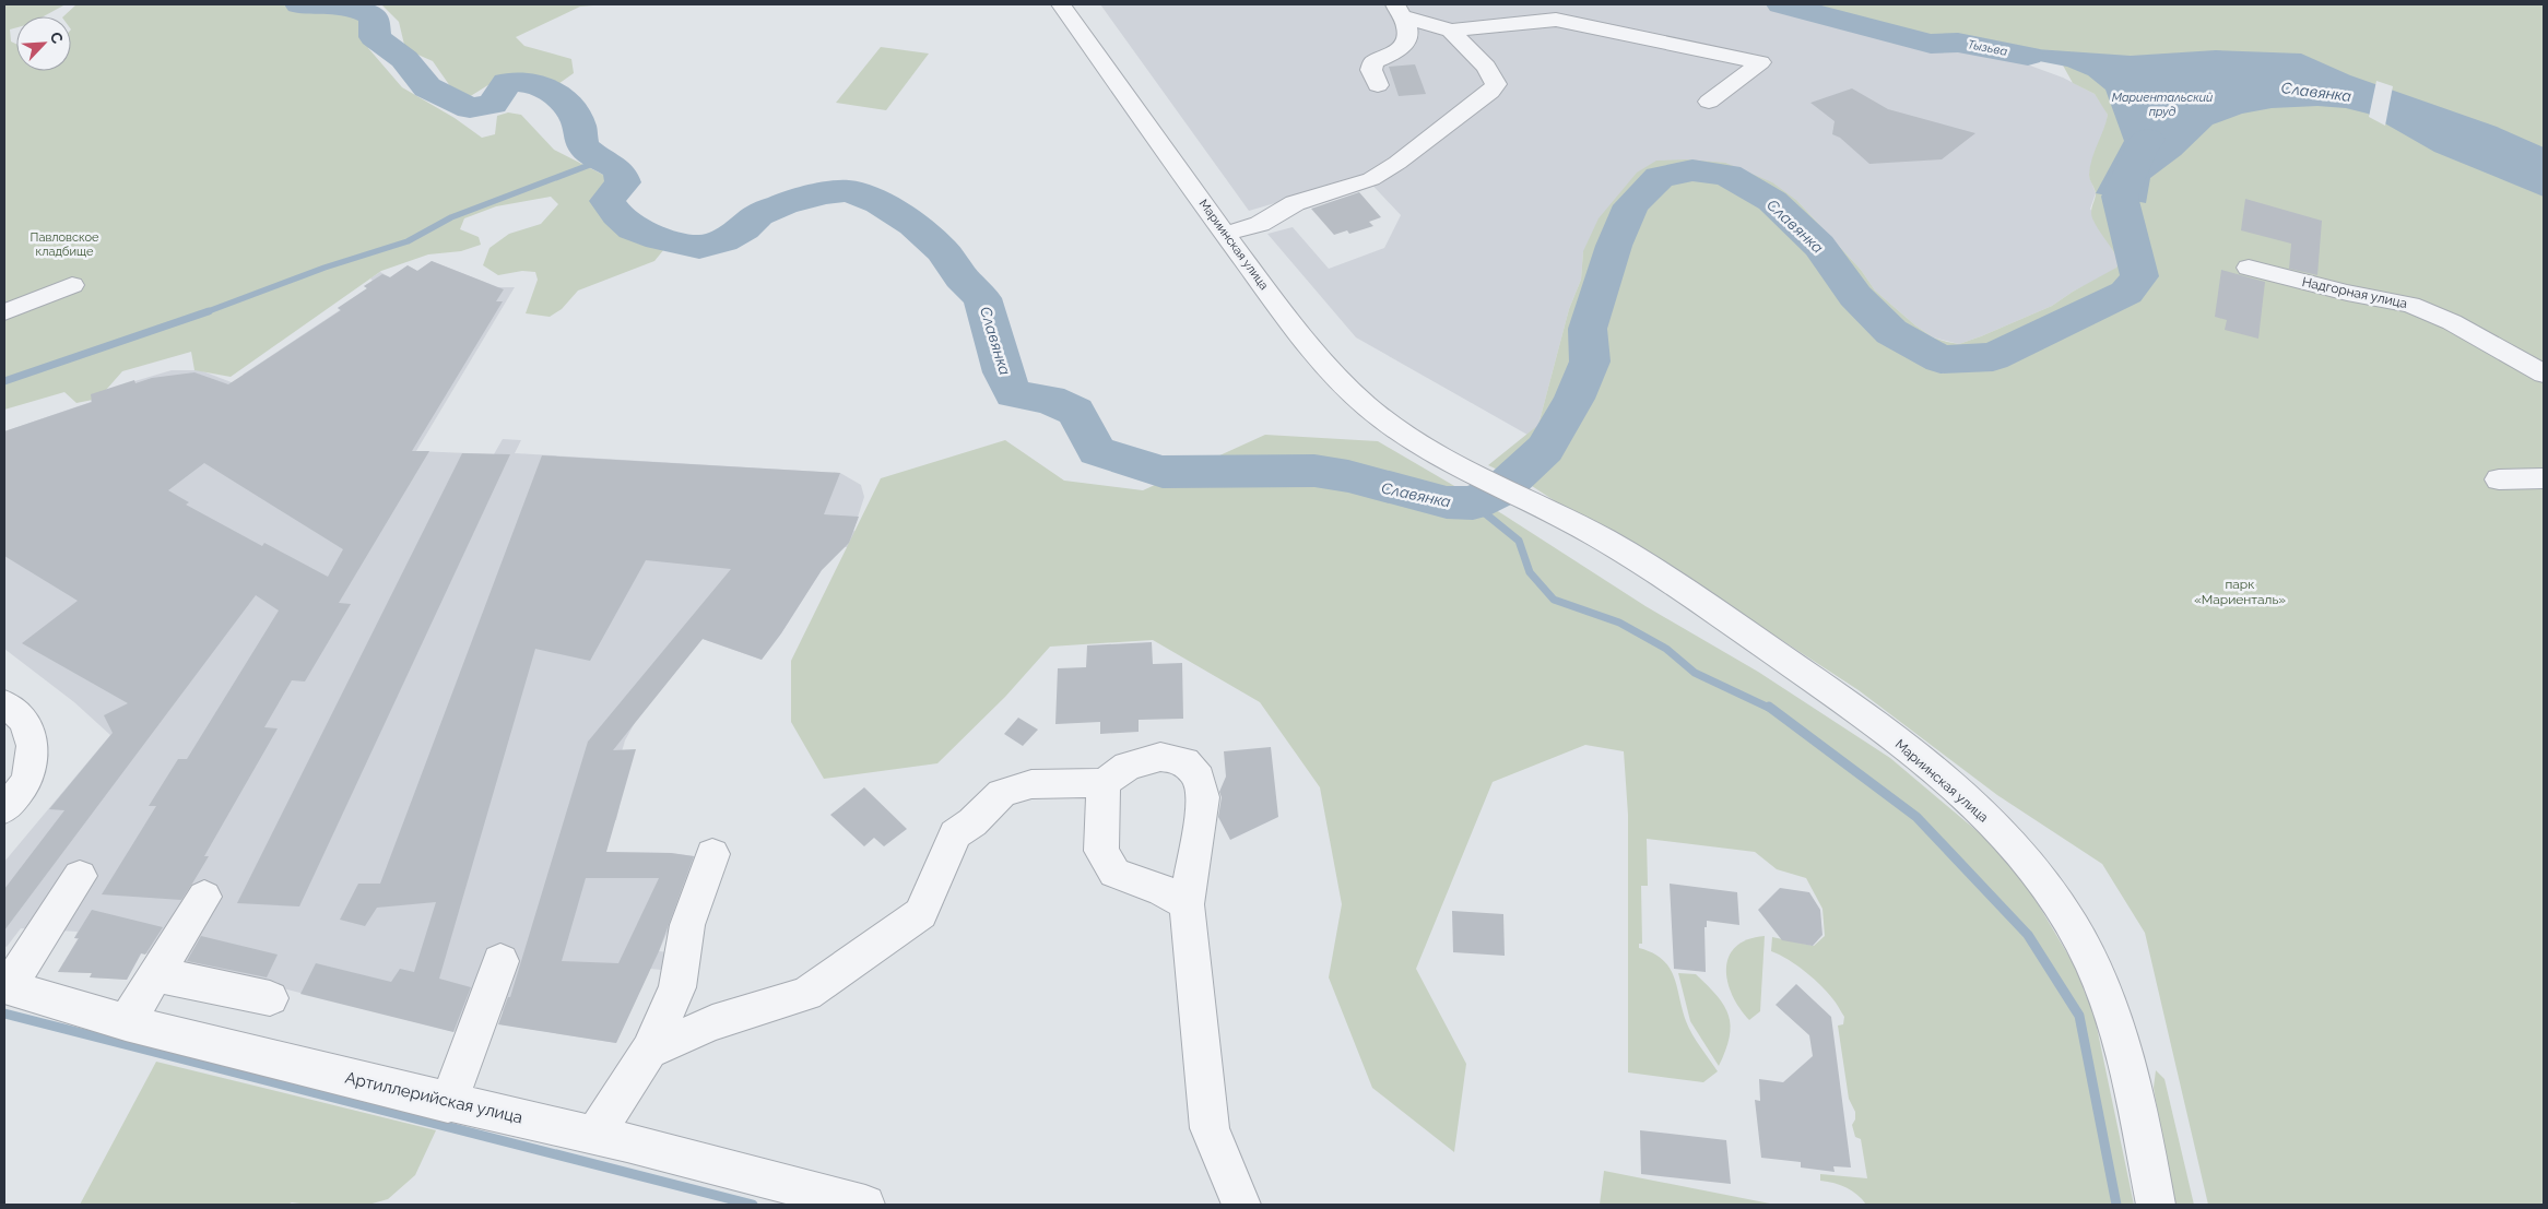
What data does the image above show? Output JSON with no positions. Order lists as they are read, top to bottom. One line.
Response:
{"streets":{"street":["Мариинская улица","Надгорная улица","Артиллерийская улица"]},"water":["Тызьва","Славянка","Мариентальский пруд"],"parks":["Павловское кладбище","парк «Мариенталь»"],"north":"top right"}
